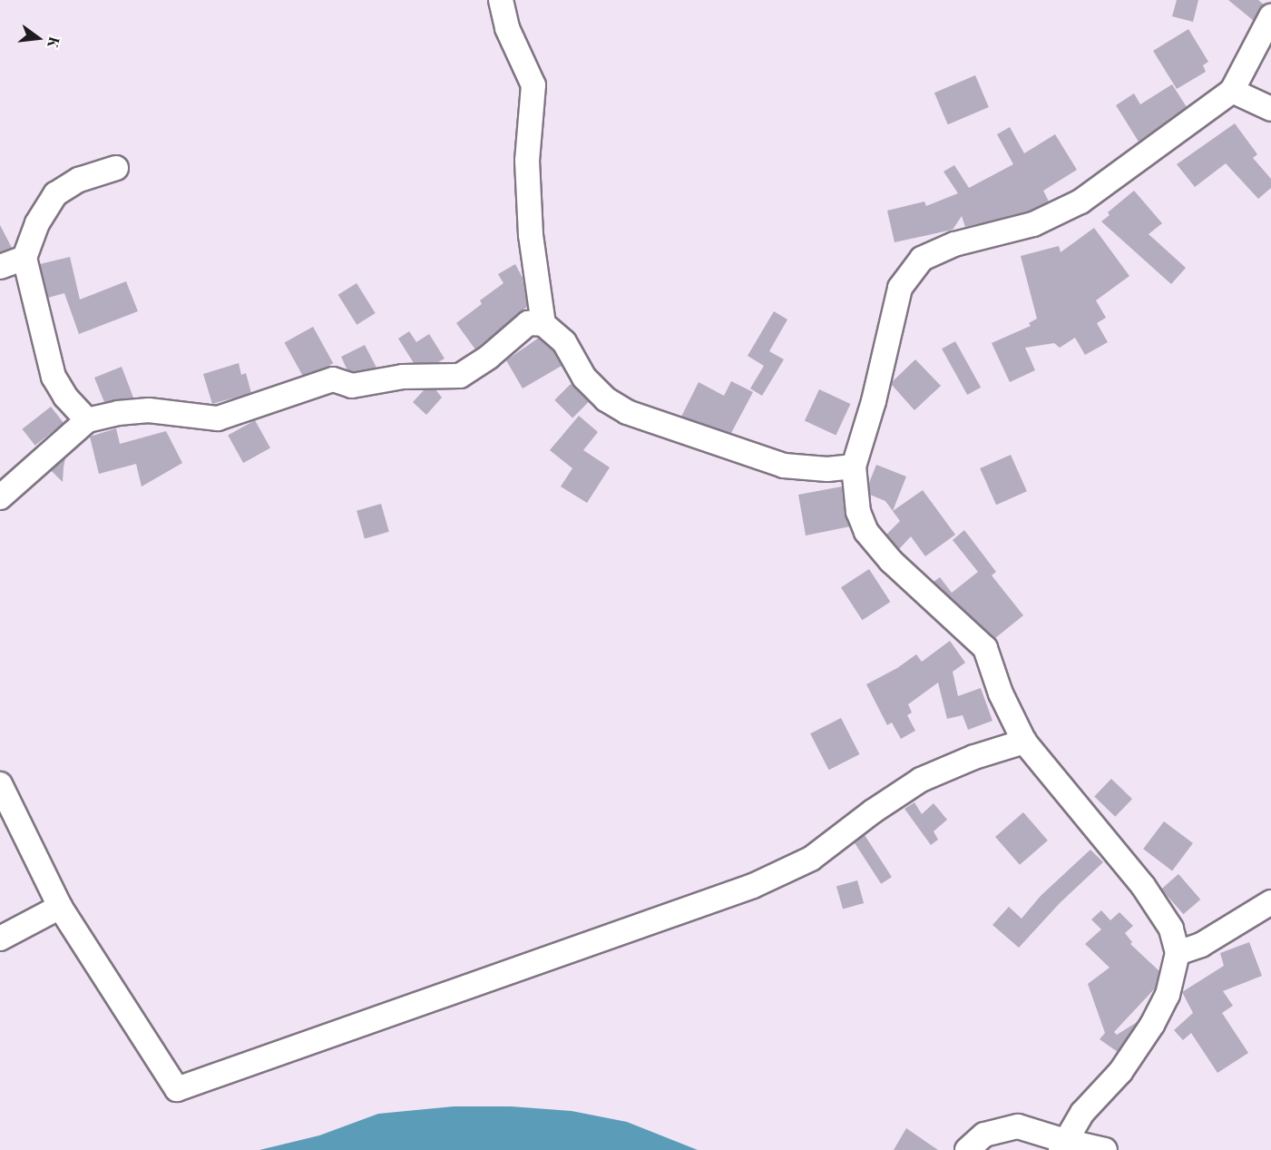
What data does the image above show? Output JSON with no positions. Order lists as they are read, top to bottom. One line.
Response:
{"north":"right"}
